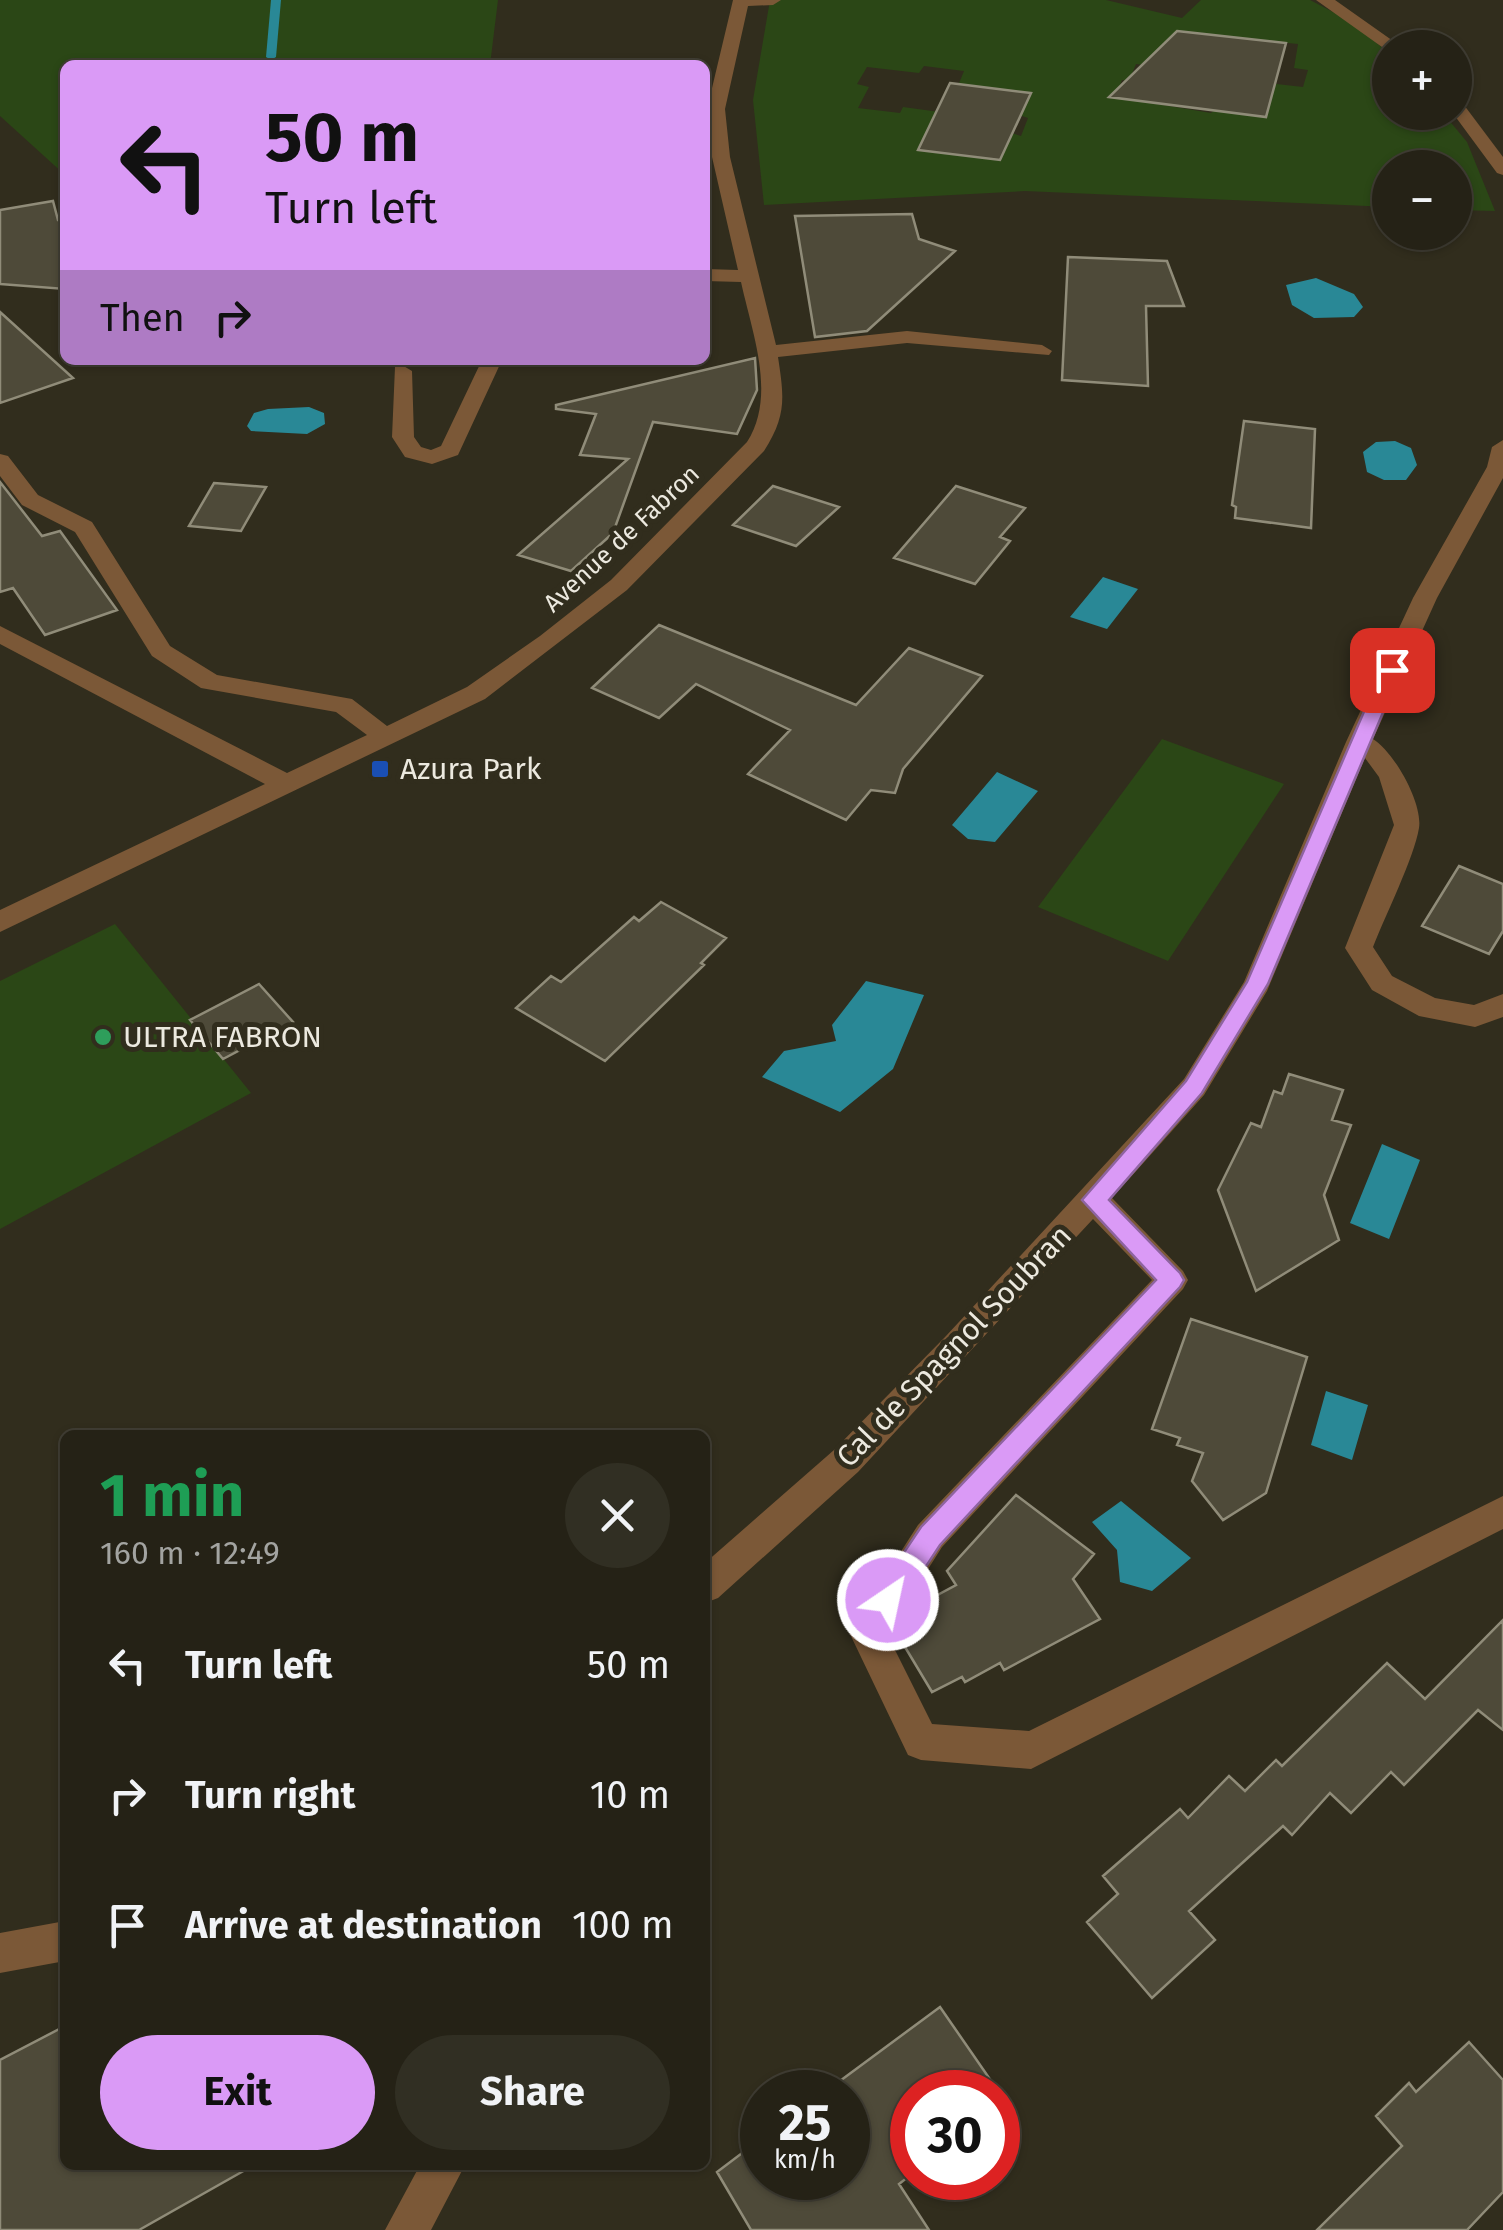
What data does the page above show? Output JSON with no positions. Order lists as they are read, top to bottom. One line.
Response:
{"streets":{"street":["Avenue de Fabron","Cal de Spagnol Soubran"]},"places":{"transit":["Azura Park"],"other":["ULTRA FABRON"]},"page":{"map_buttons":["+","−"],"turn":["50 m","Turn left"],"then":"Then","heading":["1 min","160 m · 12:49"],"list":[{"name":"Turn left","value":"50 m"},{"name":"Turn right","value":"10 m"},{"name":"Arrive at destination","value":"100 m"}],"buttons":["Exit","Share"],"speed":"25 km/h","limit":"30"}}
